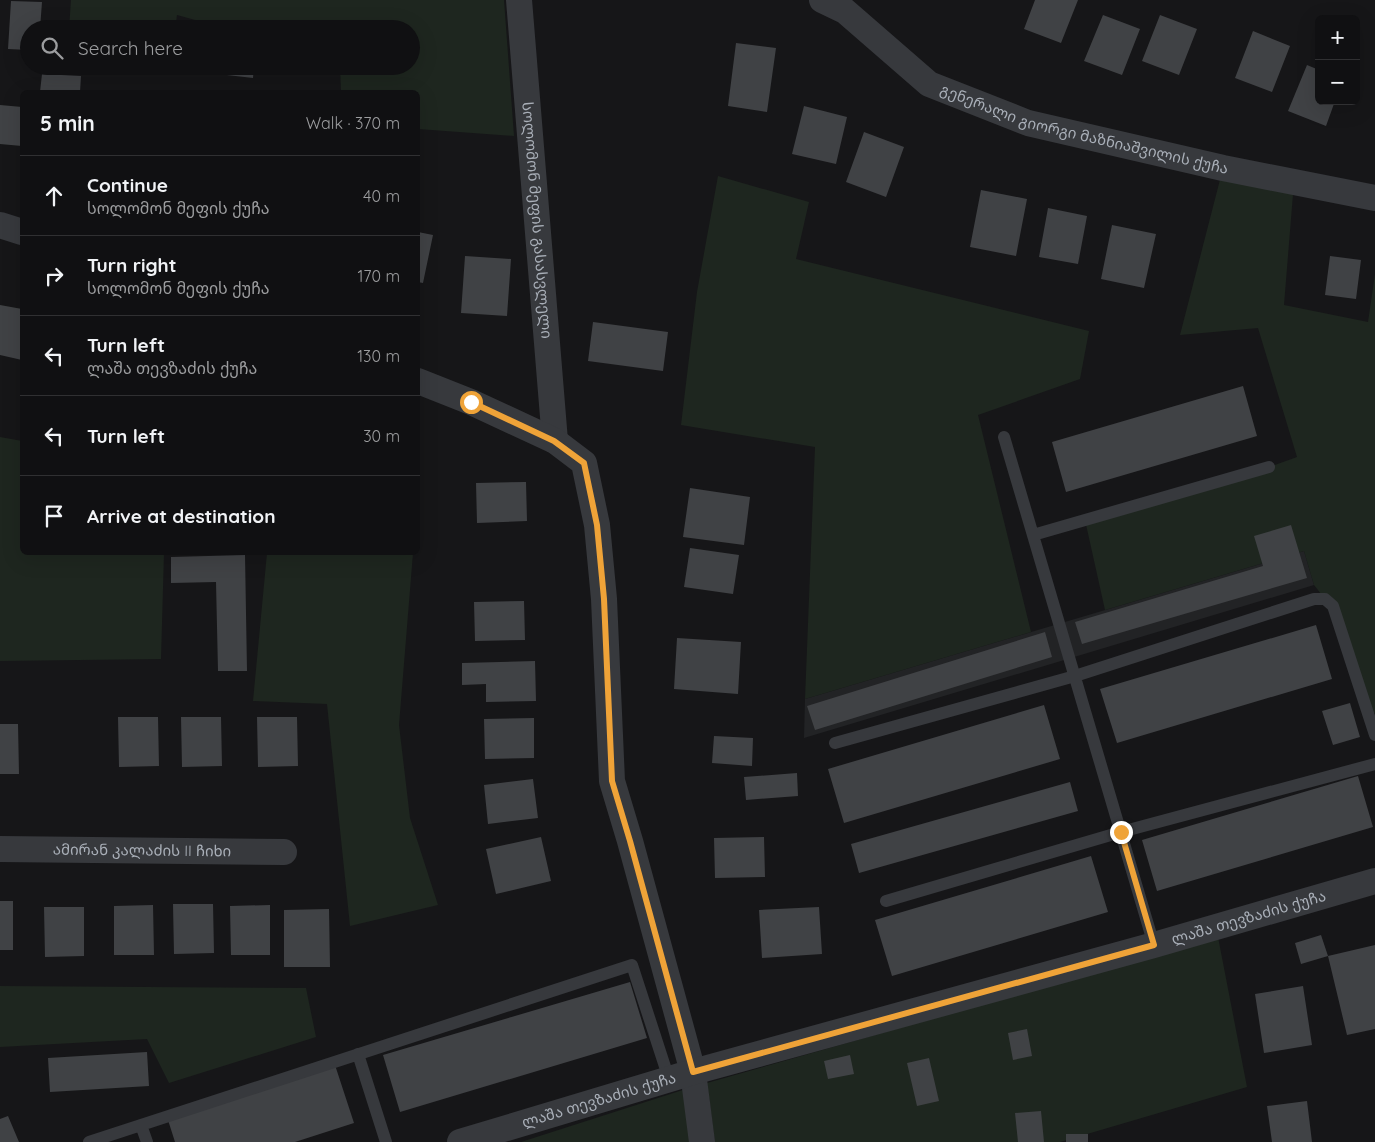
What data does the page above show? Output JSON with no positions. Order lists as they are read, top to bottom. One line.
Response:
{"streets":{"street":["გენერალი გიორგი მაზნიაშვილის ქუჩა","სოლომონ მეფის გასასვლელი","ამირან კალაძის II ჩიხი","ლაშა თევზაძის ქუჩა"]},"page":{"map_buttons":["+","−"],"search":"Search here","heading":["5 min","Walk · 370 m"],"list":[["Continue","სოლომონ მეფის ქუჩა","40 m"],["Turn right","სოლომონ მეფის ქუჩა","170 m"],["Turn left","ლაშა თევზაძის ქუჩა","130 m"],["Turn left","30 m"],"Arrive at destination"]}}
